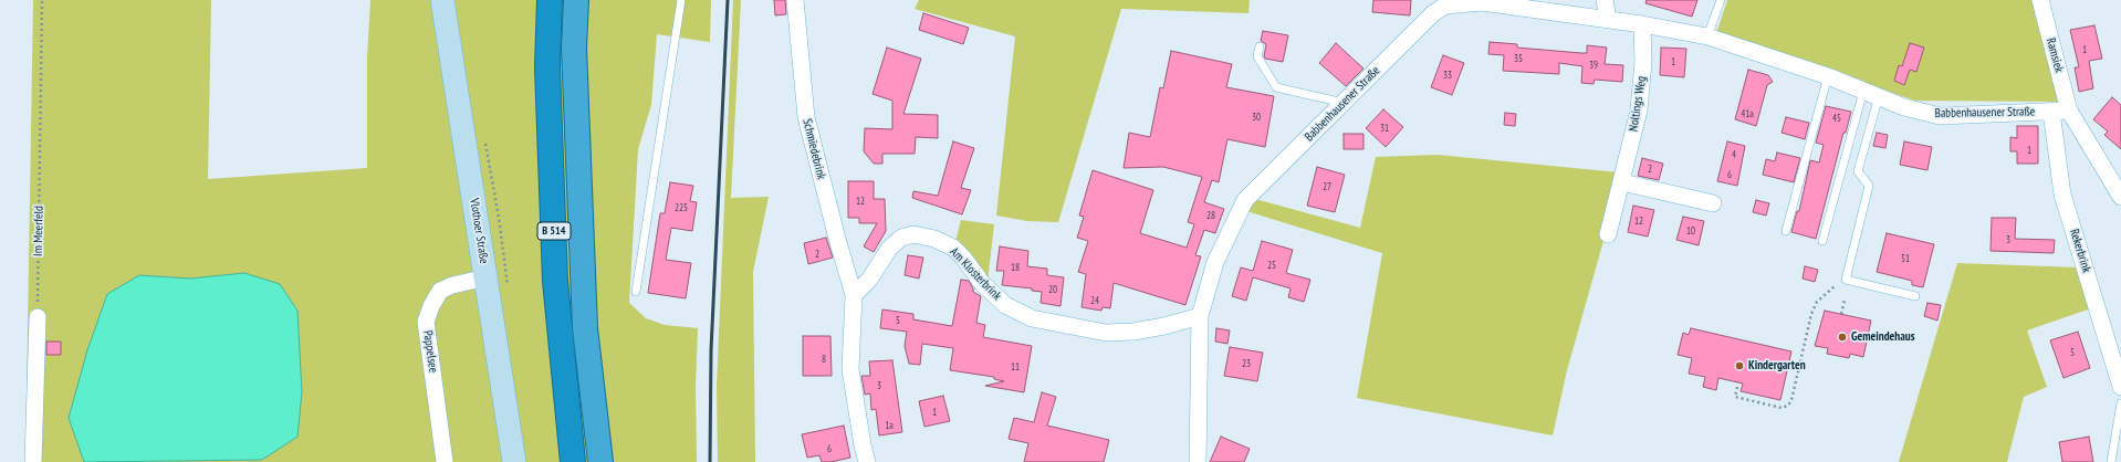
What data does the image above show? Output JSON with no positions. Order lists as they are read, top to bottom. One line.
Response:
{"streets":{"highway":["B 514"],"main road":["Vlothoer Straße"],"street":["Ramsiek","Babbenhausener Straße","Noltings Weg","Schmiedebrink","Rekerbrink","Am Klosterbrink","Pappelsee"],"path":["Im Meerfeld"]},"crossings":[["Ramsiek","Babbenhausener Straße"],["Babbenhausener Straße","Noltings Weg"],["Babbenhausener Straße","Rekerbrink"],["Babbenhausener Straße","Am Klosterbrink"],["Schmiedebrink","Am Klosterbrink"],["Vlothoer Straße","Pappelsee"]],"places":["Gemeindehaus","Kindergarten"],"house_numbers":["1","35","1","39","33","41a","30","45","31","1","4","2","6","27","12","225","28","12","10","3","2","51","25","18","20","24","5","5","8","23","11","3","1","1a","6"]}
